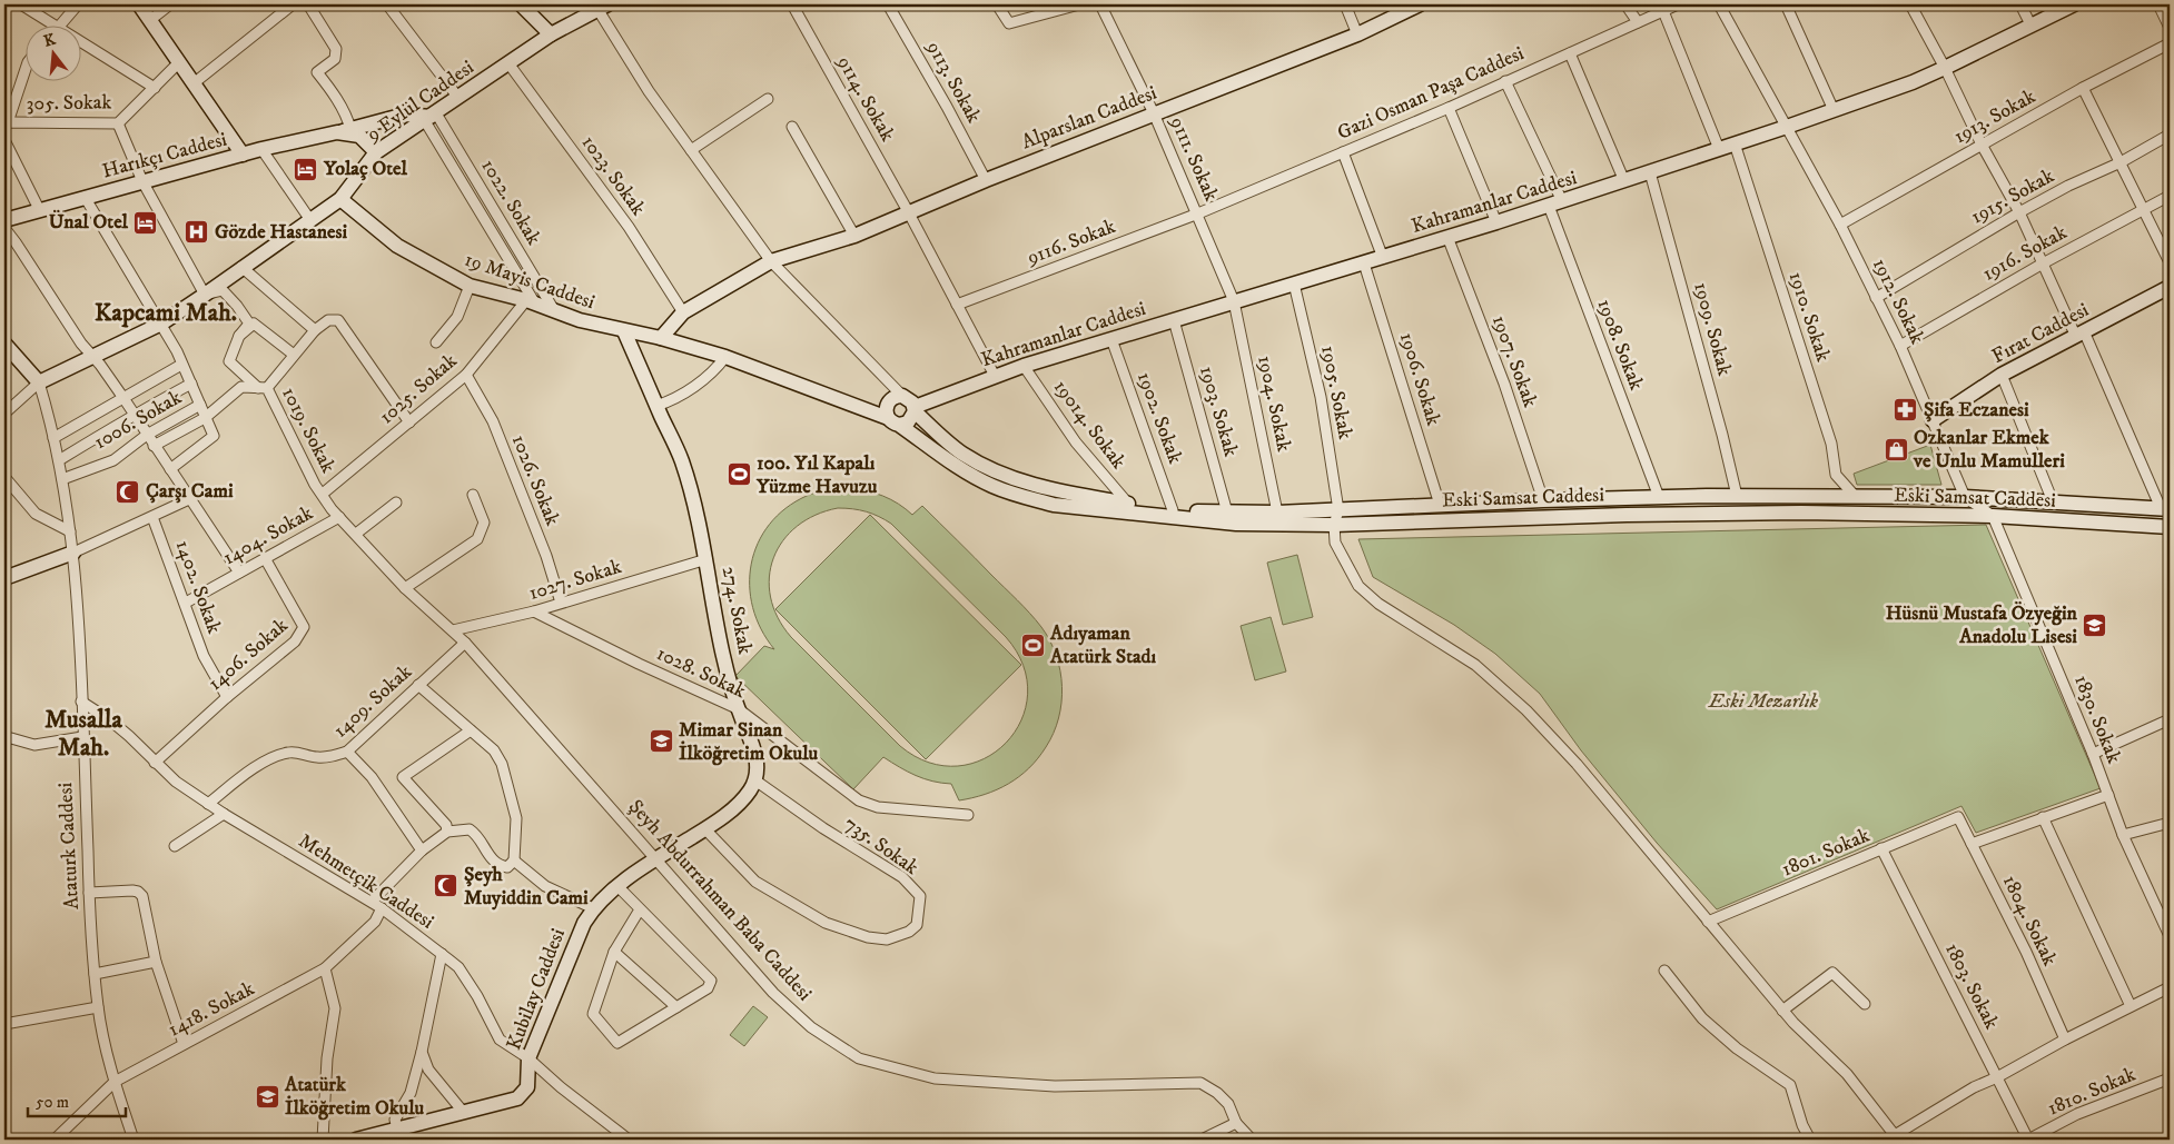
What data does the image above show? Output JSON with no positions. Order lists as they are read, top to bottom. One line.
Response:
{"streets":{"street":["9113. Sokak","Gazi Osman Paşa Caddesi","9114. Sokak","9 Eylül Caddesi","305. Sokak","1913. Sokak","Alparslan Caddesi","Harıkçı Caddesi","9111. Sokak","1023. Sokak","1915. Sokak","1022. Sokak","Kahramanlar Caddesi","9116. Sokak","1916. Sokak","19 Mayis Caddesi","1912. Sokak","1910. Sokak","1909. Sokak","Fırat Caddesi","1908. Sokak","1907. Sokak","1906. Sokak","1025. Sokak","1905. Sokak","1904. Sokak","1903. Sokak","1902. Sokak","1006. Sokak","19014. Sokak","1019. Sokak","1026. Sokak","Eski Samsat Caddesi","1404. Sokak","1027. Sokak","1402. Sokak","274. Sokak","1406. Sokak","1028. Sokak","1409. Sokak","1830. Sokak","Ataturk Caddesi","735. Sokak","1801. Sokak","Mehmetçik Caddesi","Şeyh Abdurrahman Baba Caddesi","1804. Sokak","1803. Sokak","Kubilay Caddesi","1418. Sokak","1810. Sokak"]},"crossings":[["9113. Sokak","Alparslan Caddesi"],["Gazi Osman Paşa Caddesi","9111. Sokak"],["Gazi Osman Paşa Caddesi","9116. Sokak"],["Gazi Osman Paşa Caddesi","1908. Sokak"],["9114. Sokak","Alparslan Caddesi"],["9114. Sokak","Kahramanlar Caddesi"],["9114. Sokak","9116. Sokak"],["9 Eylül Caddesi","Harıkçı Caddesi"],["9 Eylül Caddesi","1023. Sokak"],["9 Eylül Caddesi","1022. Sokak"],["9 Eylül Caddesi","19 Mayis Caddesi"],["9 Eylül Caddesi","Ataturk Caddesi"],["1913. Sokak","1912. Sokak"],["Alparslan Caddesi","9111. Sokak"],["Harıkçı Caddesi","1022. Sokak"],["9111. Sokak","Kahramanlar Caddesi"],["9111. Sokak","9116. Sokak"],["9111. Sokak","1904. Sokak"],["1915. Sokak","1912. Sokak"],["1022. Sokak","19 Mayis Caddesi"],["1022. Sokak","1025. Sokak"],["Kahramanlar Caddesi","19 Mayis Caddesi"],["Kahramanlar Caddesi","1912. Sokak"],["Kahramanlar Caddesi","1910. Sokak"],["Kahramanlar Caddesi","1909. Sokak"],["Kahramanlar Caddesi","1908. Sokak"],["Kahramanlar Caddesi","1907. Sokak"],["Kahramanlar Caddesi","1906. Sokak"],["Kahramanlar Caddesi","1905. Sokak"],["Kahramanlar Caddesi","1904. Sokak"],["Kahramanlar Caddesi","1903. Sokak"],["Kahramanlar Caddesi","1902. Sokak"],["Kahramanlar Caddesi","19014. Sokak"],["Kahramanlar Caddesi","Eski Samsat Caddesi"],["1916. Sokak","1912. Sokak"],["19 Mayis Caddesi","1025. Sokak"],["19 Mayis Caddesi","Eski Samsat Caddesi"],["19 Mayis Caddesi","274. Sokak"],["1912. Sokak","Fırat Caddesi"],["1912. Sokak","Eski Samsat Caddesi"],["1910. Sokak","Eski Samsat Caddesi"],["1909. Sokak","Eski Samsat Caddesi"],["1908. Sokak","Eski Samsat Caddesi"],["1907. Sokak","Eski Samsat Caddesi"],["1906. Sokak","Eski Samsat Caddesi"],["1025. Sokak","1019. Sokak"],["1025. Sokak","1026. Sokak"],["1025. Sokak","Şeyh Abdurrahman Baba Caddesi"],["1905. Sokak","Eski Samsat Caddesi"],["1904. Sokak","Eski Samsat Caddesi"],["1903. Sokak","Eski Samsat Caddesi"],["1902. Sokak","Eski Samsat Caddesi"],["1006. Sokak","Ataturk Caddesi"],["19014. Sokak","Eski Samsat Caddesi"],["1019. Sokak","Şeyh Abdurrahman Baba Caddesi"],["1026. Sokak","1027. Sokak"],["Eski Samsat Caddesi","1830. Sokak"],["1404. Sokak","1402. Sokak"],["1404. Sokak","1406. Sokak"],["1404. Sokak","Şeyh Abdurrahman Baba Caddesi"],["1027. Sokak","274. Sokak"],["1027. Sokak","1028. Sokak"],["1027. Sokak","Şeyh Abdurrahman Baba Caddesi"],["1402. Sokak","1406. Sokak"],["274. Sokak","1028. Sokak"],["274. Sokak","735. Sokak"],["1406. Sokak","Mehmetçik Caddesi"],["1409. Sokak","Mehmetçik Caddesi"],["1409. Sokak","Şeyh Abdurrahman Baba Caddesi"],["Ataturk Caddesi","Mehmetçik Caddesi"],["Ataturk Caddesi","1418. Sokak"],["1801. Sokak","1804. Sokak"],["1801. Sokak","1803. Sokak"],["Mehmetçik Caddesi","Kubilay Caddesi"],["Mehmetçik Caddesi","1418. Sokak"],["Şeyh Abdurrahman Baba Caddesi","Kubilay Caddesi"],["1803. Sokak","1810. Sokak"]],"districts":["Kapcami Mah.","Musalla Mah."],"parks":["Eski Mezarlık"],"places":{"hotel":["Yolaç Otel","Ünal Otel"],"hospital":["Gözde Hastanesi"],"pharmacy":["Şifa Eczanesi"],"shop":["Ozkanlar Ekmek ve Unlu Mamulleri"],"sports":["100. Yıl Kapalı Yüzme Havuzu","Adıyaman Atatürk Stadı"],"mosque":["Çarşı Cami","Şeyh Muyiddin Cami"],"school or university":["Hüsnü Mustafa Özyeğin Anadolu Lisesi","Mimar Sinan İlköğretim Okulu","Atatürk İlköğretim Okulu"]},"scale_bar":"50 m","north":"top"}
